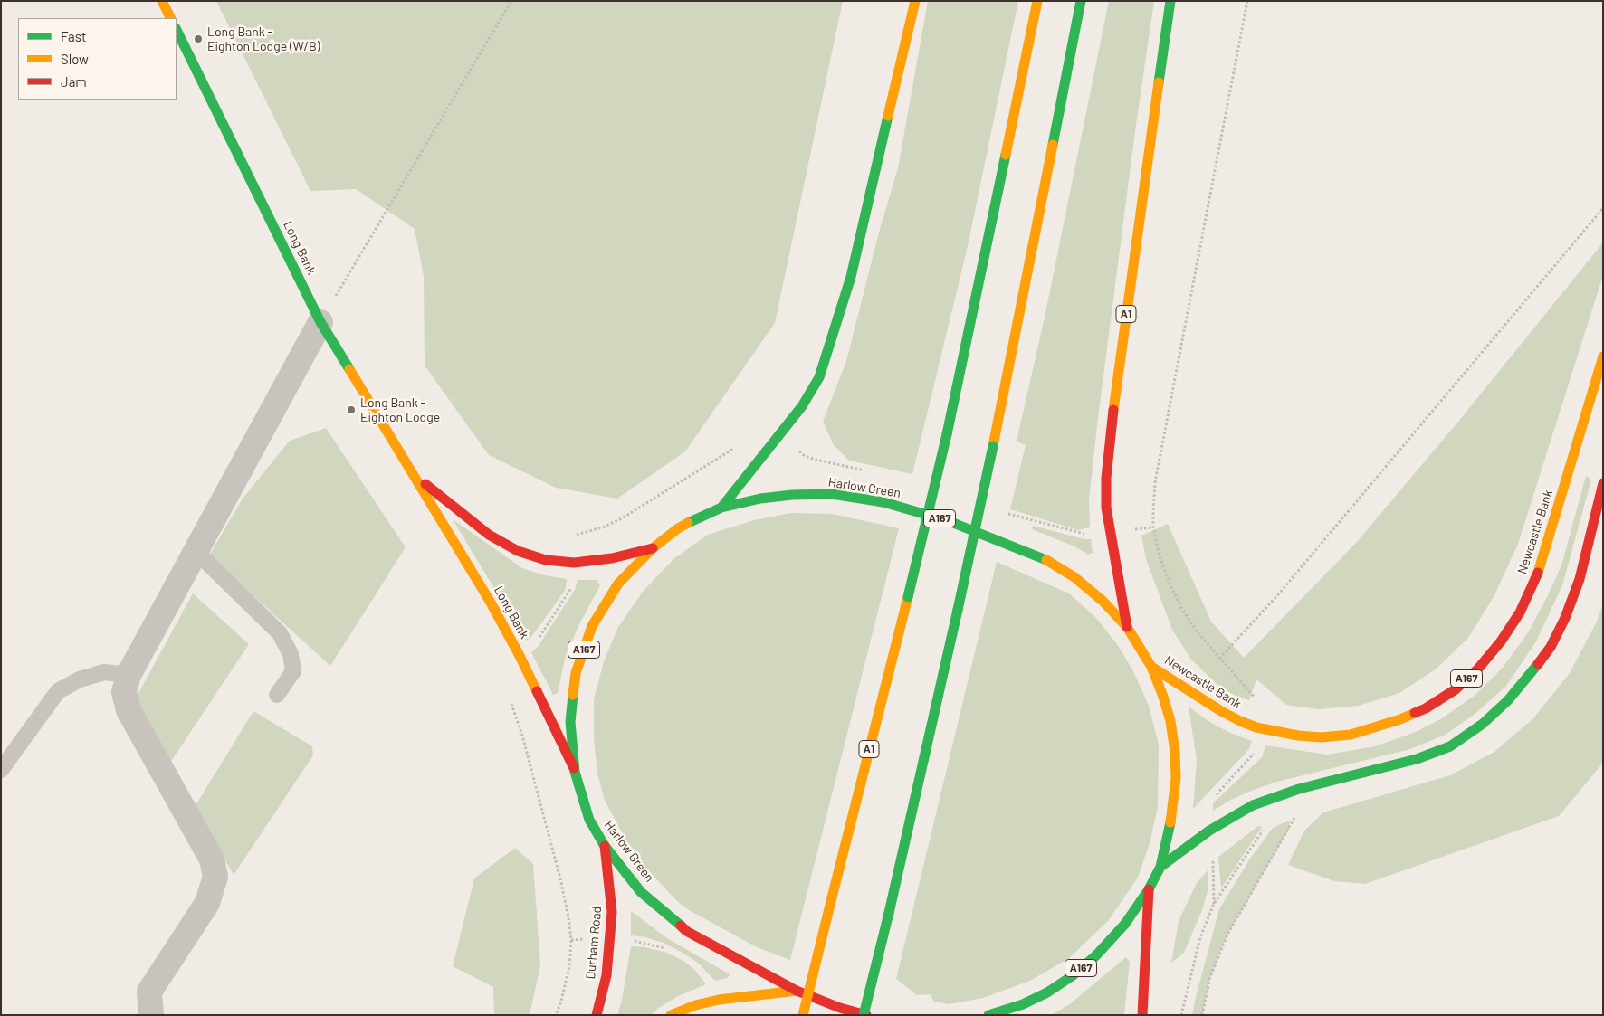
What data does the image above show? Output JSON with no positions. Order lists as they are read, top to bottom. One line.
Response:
{"streets":{"main road":["Long Bank","A1","Harlow Green","A167","Newcastle Bank","Durham Road"]},"crossings":[["Long Bank","Harlow Green"],["A1","Harlow Green"],["Harlow Green","A167"],["Harlow Green","Newcastle Bank"],["Harlow Green","Durham Road"]],"places":["Long Bank - Eighton Lodge (W/B)","Long Bank - Eighton Lodge"],"legend":["Fast","Slow","Jam"]}
